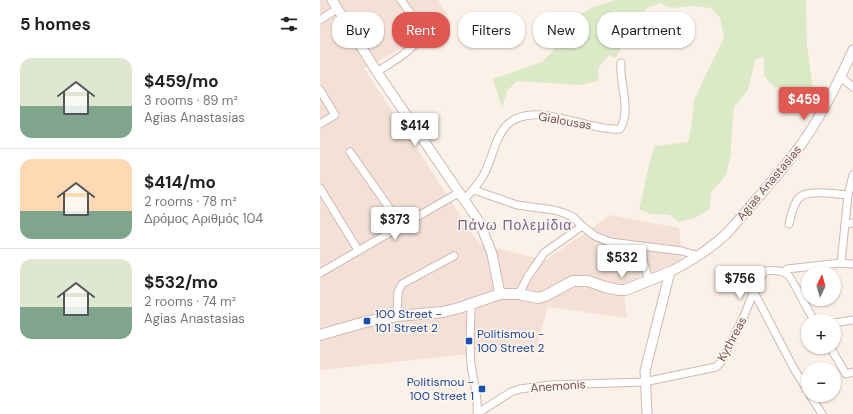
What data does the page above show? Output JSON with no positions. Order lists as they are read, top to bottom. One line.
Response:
{"streets":{"main road":["Agias Anastasias"],"street":["Gialousas","Kythreas","Anemonis"]},"crossings":[["Kythreas","Anemonis"]],"districts":["Πάνω Πολεμίδια"],"places":{"transit":["100 Street - 101 Street 2","Politismou - 100 Street 2","Politismou - 100 Street 1"]},"north":"top","page":{"heading":"5 homes","chip":["Buy","Rent","Filters","New","Apartment"],"list":[{"name":"$459/mo","note":"3 rooms · 89 m² · Agias Anastasias"},{"name":"$414/mo","note":"2 rooms · 78 m² · Δρόμος Αριθμός 104"},{"name":"$532/mo","note":"2 rooms · 74 m² · Agias Anastasias"}],"price":["$459","$414","$373","$532","$756"],"map_buttons":["+","−"]}}
